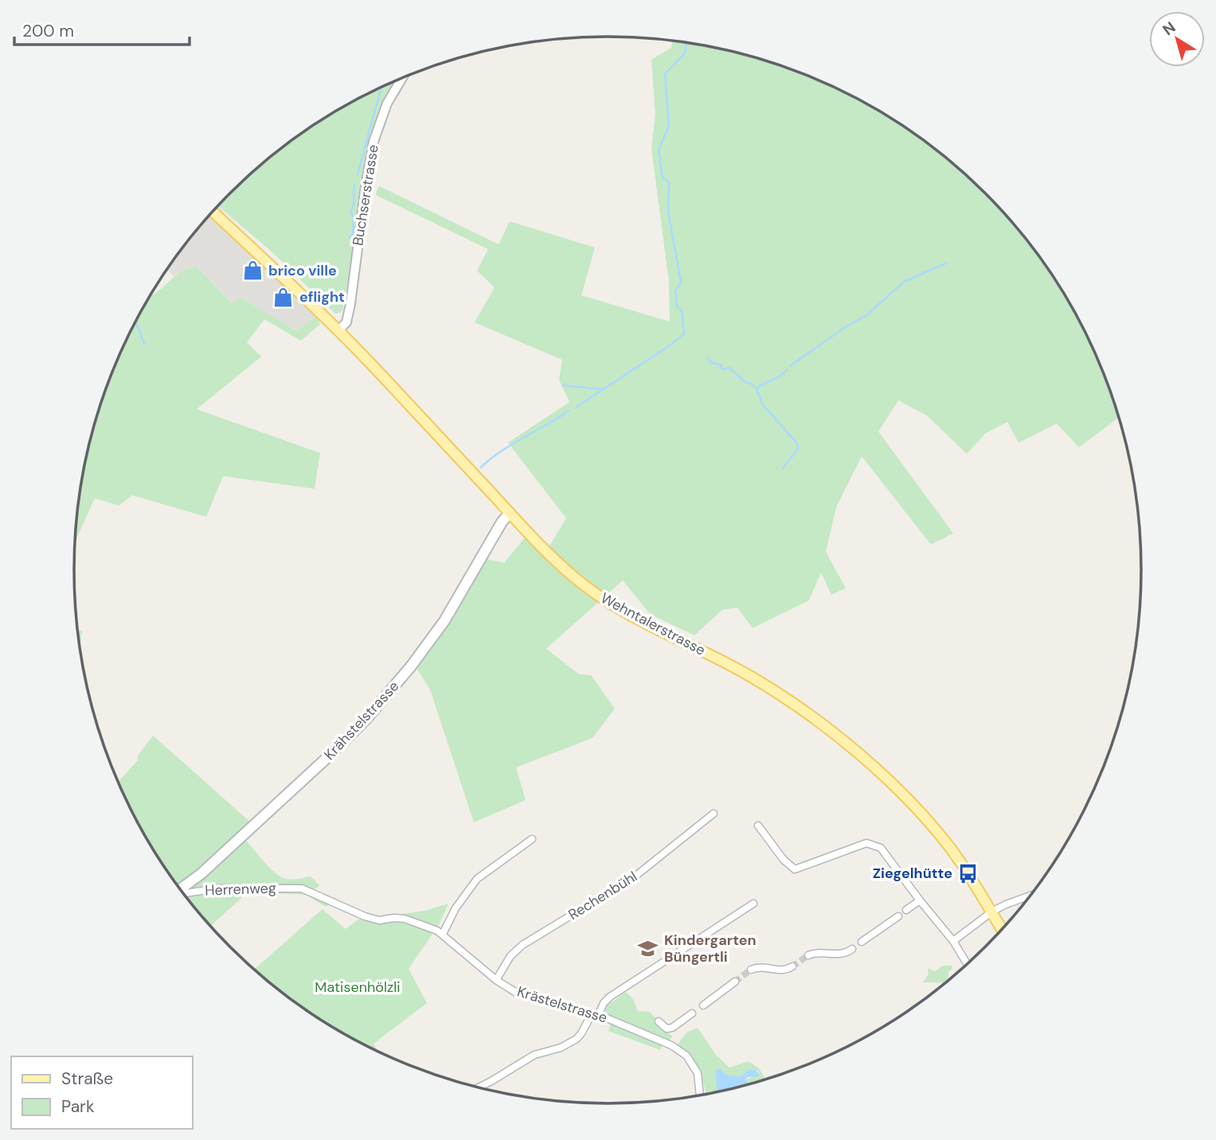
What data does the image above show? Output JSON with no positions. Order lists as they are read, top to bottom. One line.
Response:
{"streets":{"main road":["Wehntalerstrasse","Krähstelstrasse"],"street":["Buchserstrasse","Herrenweg","Rechenbühl","Krästelstrasse"]},"crossings":[["Buchserstrasse","Wehntalerstrasse"],["Wehntalerstrasse","Krähstelstrasse"],["Herrenweg","Krästelstrasse"],["Rechenbühl","Krästelstrasse"]],"parks":["Matisenhölzli"],"places":{"shop":["brico ville","eflight"],"bus stop":["Ziegelhütte"],"school or university":["Kindergarten Büngertli"]},"legend":["Straße","Park"],"scale_bar":"200 m","north":"top left"}
